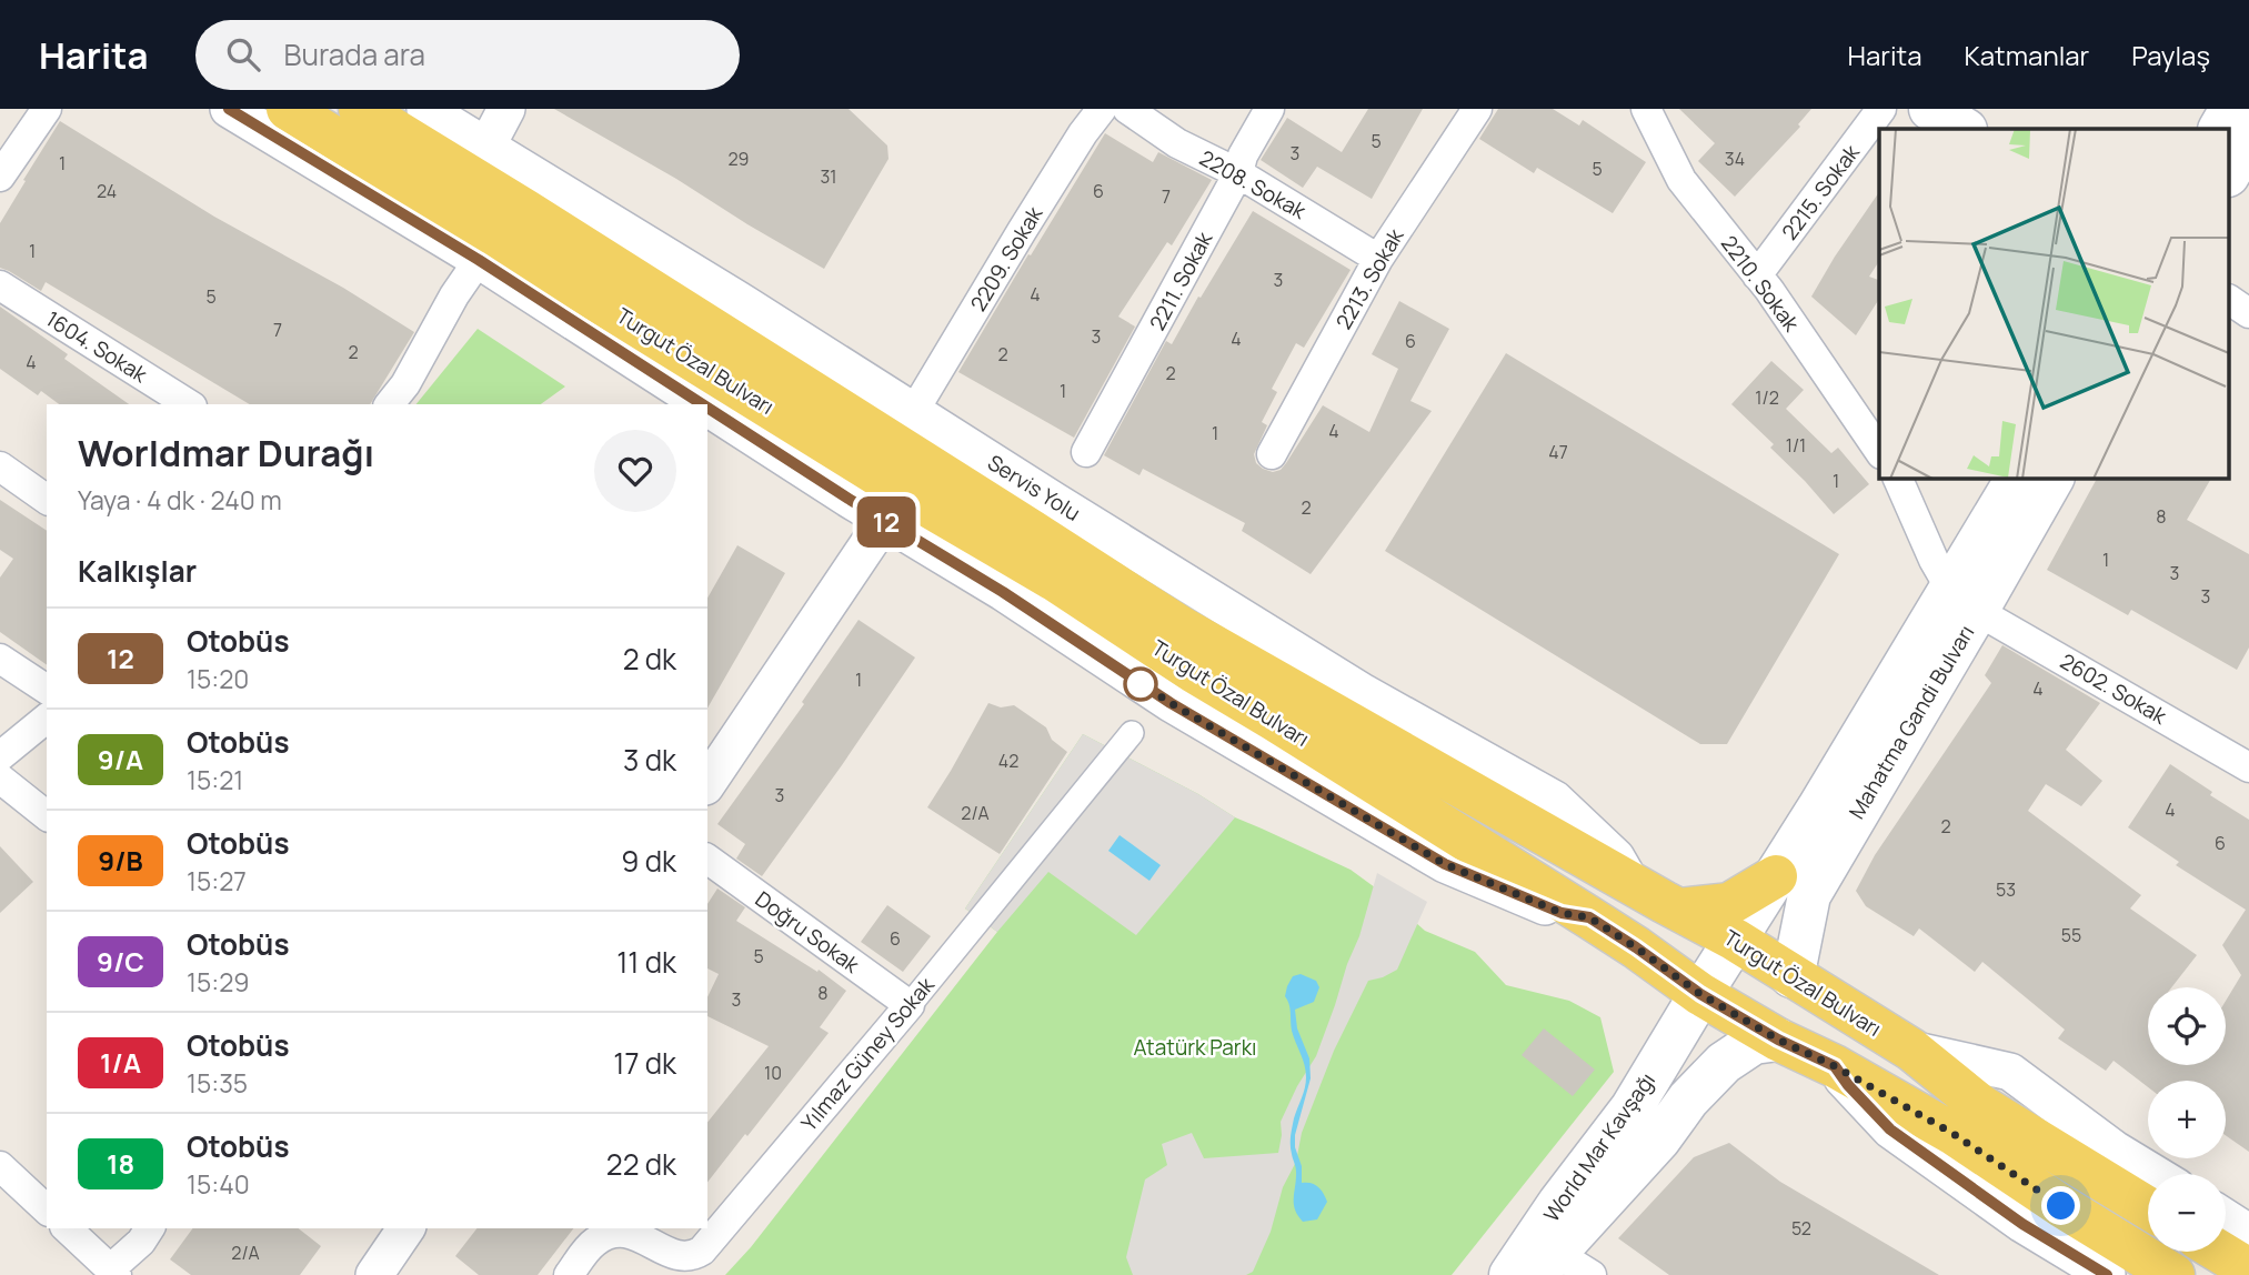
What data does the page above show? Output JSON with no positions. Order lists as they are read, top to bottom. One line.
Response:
{"streets":{"main road":["Turgut Özal Bulvarı","Mahatma Gandi Bulvarı","World Mar Kavşağı"],"street":["2208. Sokak","2215. Sokak","2209. Sokak","2213. Sokak","2211. Sokak","2210. Sokak","1604. Sokak","Servis Yolu","2602. Sokak","Doğru Sokak","Yılmaz Güney Sokak"]},"crossings":[["2208. Sokak","2213. Sokak"],["2208. Sokak","2211. Sokak"],["2215. Sokak","2210. Sokak"],["2209. Sokak","Servis Yolu"],["Turgut Özal Bulvarı","Servis Yolu"],["Turgut Özal Bulvarı","Mahatma Gandi Bulvarı"],["Turgut Özal Bulvarı","World Mar Kavşağı"],["2602. Sokak","Mahatma Gandi Bulvarı"],["Mahatma Gandi Bulvarı","World Mar Kavşağı"],["Doğru Sokak","Yılmaz Güney Sokak"]],"parks":["Atatürk Parkı"],"lines":["bus line 12"],"house_numbers":["5","3","29","34","1","5","31","24","6","7","1","3","4","5","7","3","4","6","2","2","4","2","1","1/2","4","1","1/1","47","1","2","8","1","3","3","1","4","42","3","4","2/A","2","6","53","55","6","5","8","3","10","52","2/A"],"page":{"header":"Harita","search":"Burada ara","nav":["Harita","Katmanlar","Paylaş"],"on_map":"12","heading":[["Worldmar Durağı","Yaya · 4 dk · 240 m"],"Kalkışlar"],"list":[{"mark":"12","name":"Otobüs","note":"15:20","value":"2 dk"},{"mark":"9/A","name":"Otobüs","note":"15:21","value":"3 dk"},{"mark":"9/B","name":"Otobüs","note":"15:27","value":"9 dk"},{"mark":"9/C","name":"Otobüs","note":"15:29","value":"11 dk"},{"mark":"1/A","name":"Otobüs","note":"15:35","value":"17 dk"},{"mark":"18","name":"Otobüs","note":"15:40","value":"22 dk"}],"map_buttons":["+","−"]}}
